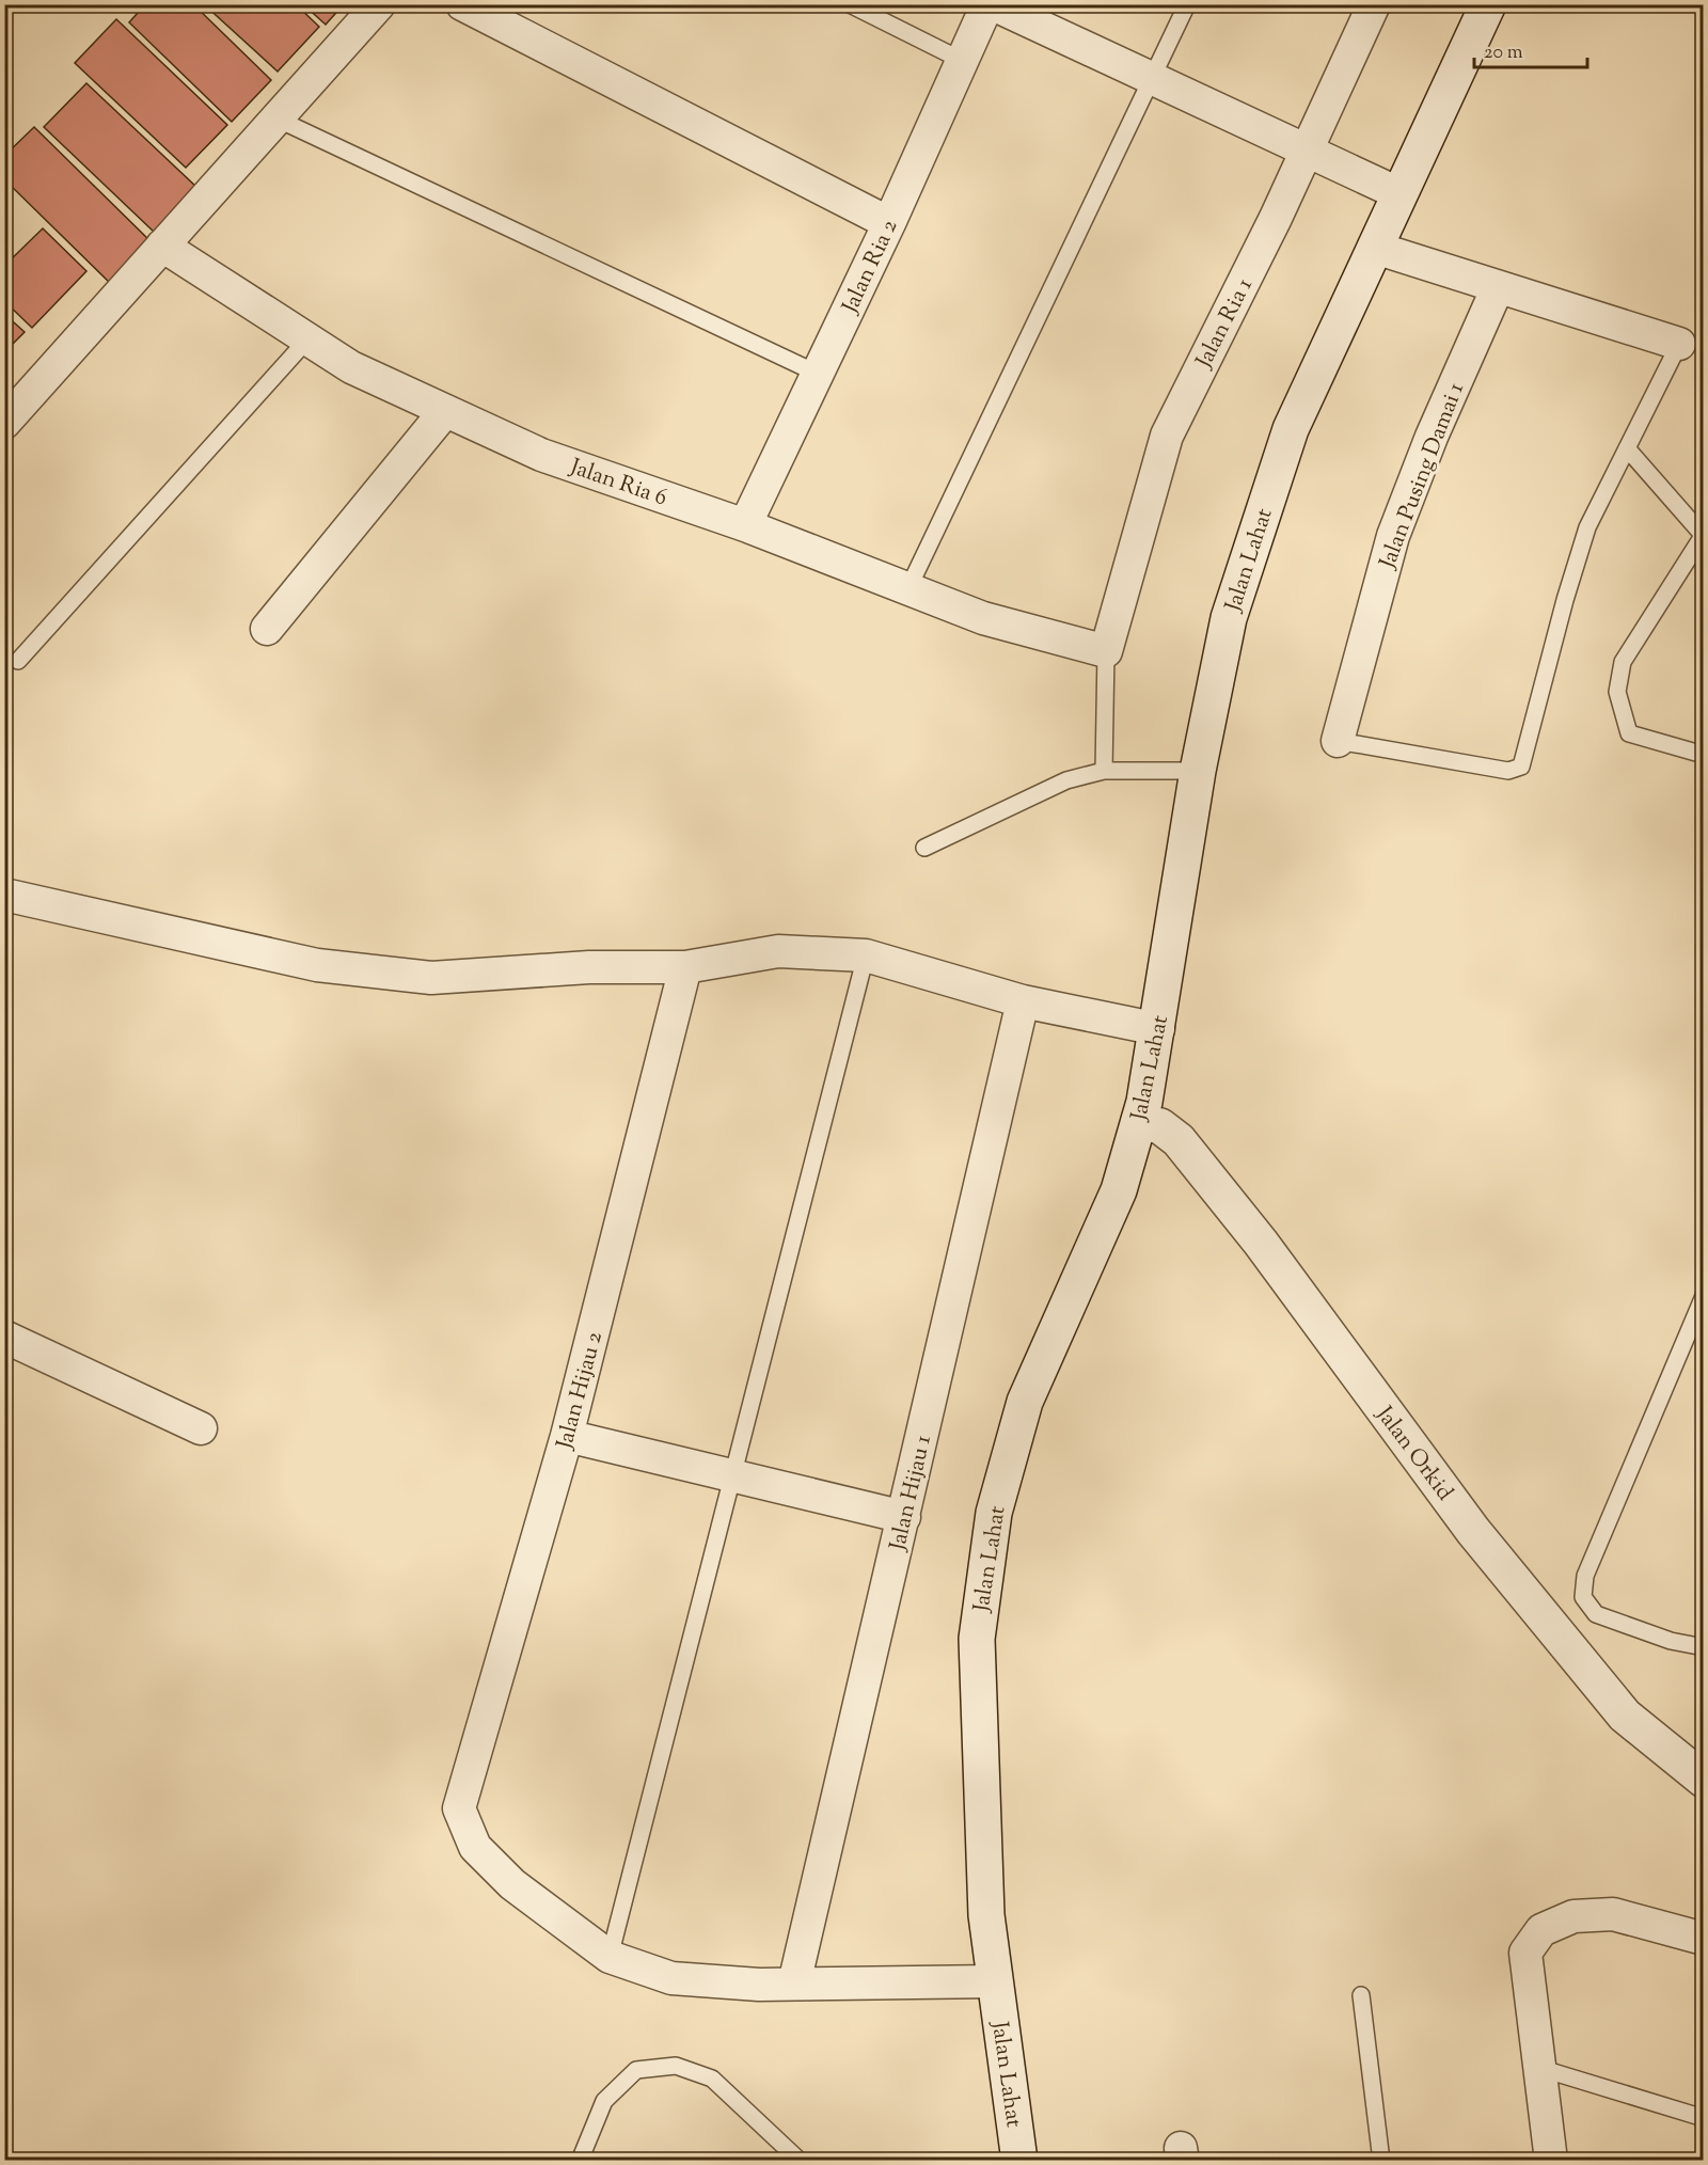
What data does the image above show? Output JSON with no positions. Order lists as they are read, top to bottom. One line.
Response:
{"streets":{"main road":["Jalan Lahat","Jalan Orkid"],"street":["Jalan Ria 2","Jalan Ria 1","Jalan Pusing Damai 1","Jalan Ria 6","Jalan Hijau 2","Jalan Hijau 1"]},"crossings":[["Jalan Ria 2","Jalan Ria 6"],["Jalan Ria 1","Jalan Ria 6"],["Jalan Lahat","Jalan Orkid"]],"scale_bar":"20 m"}
